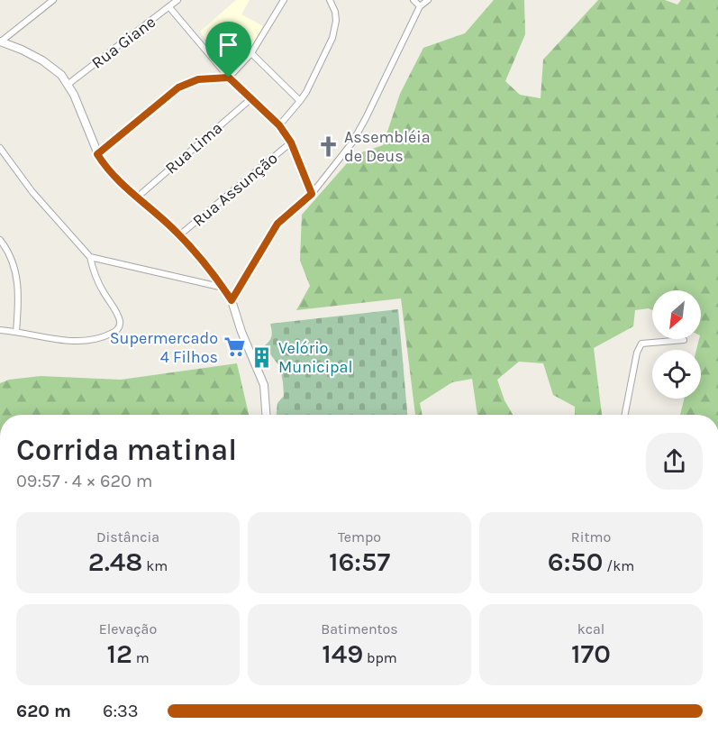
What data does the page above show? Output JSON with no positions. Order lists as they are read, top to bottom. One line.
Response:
{"streets":{"street":["Rua Giane","Rua Lima","Rua Assunção"]},"places":{"church":["Assembléia de Deus"],"supermarket":["Supermercado 4 Filhos"],"building":["Velório Municipal"]},"north":"bottom left","page":{"heading":["Corrida matinal","09:57 · 4 × 620 m"],"stats":[["Distância","2.48 km"],["Tempo","16:57"],["Ritmo","6:50 /km"],["Elevação","12 m"],["Batimentos","149 bpm"],["kcal","170"]],"list":[{"name":"620 m","note":"6:33"}]}}
